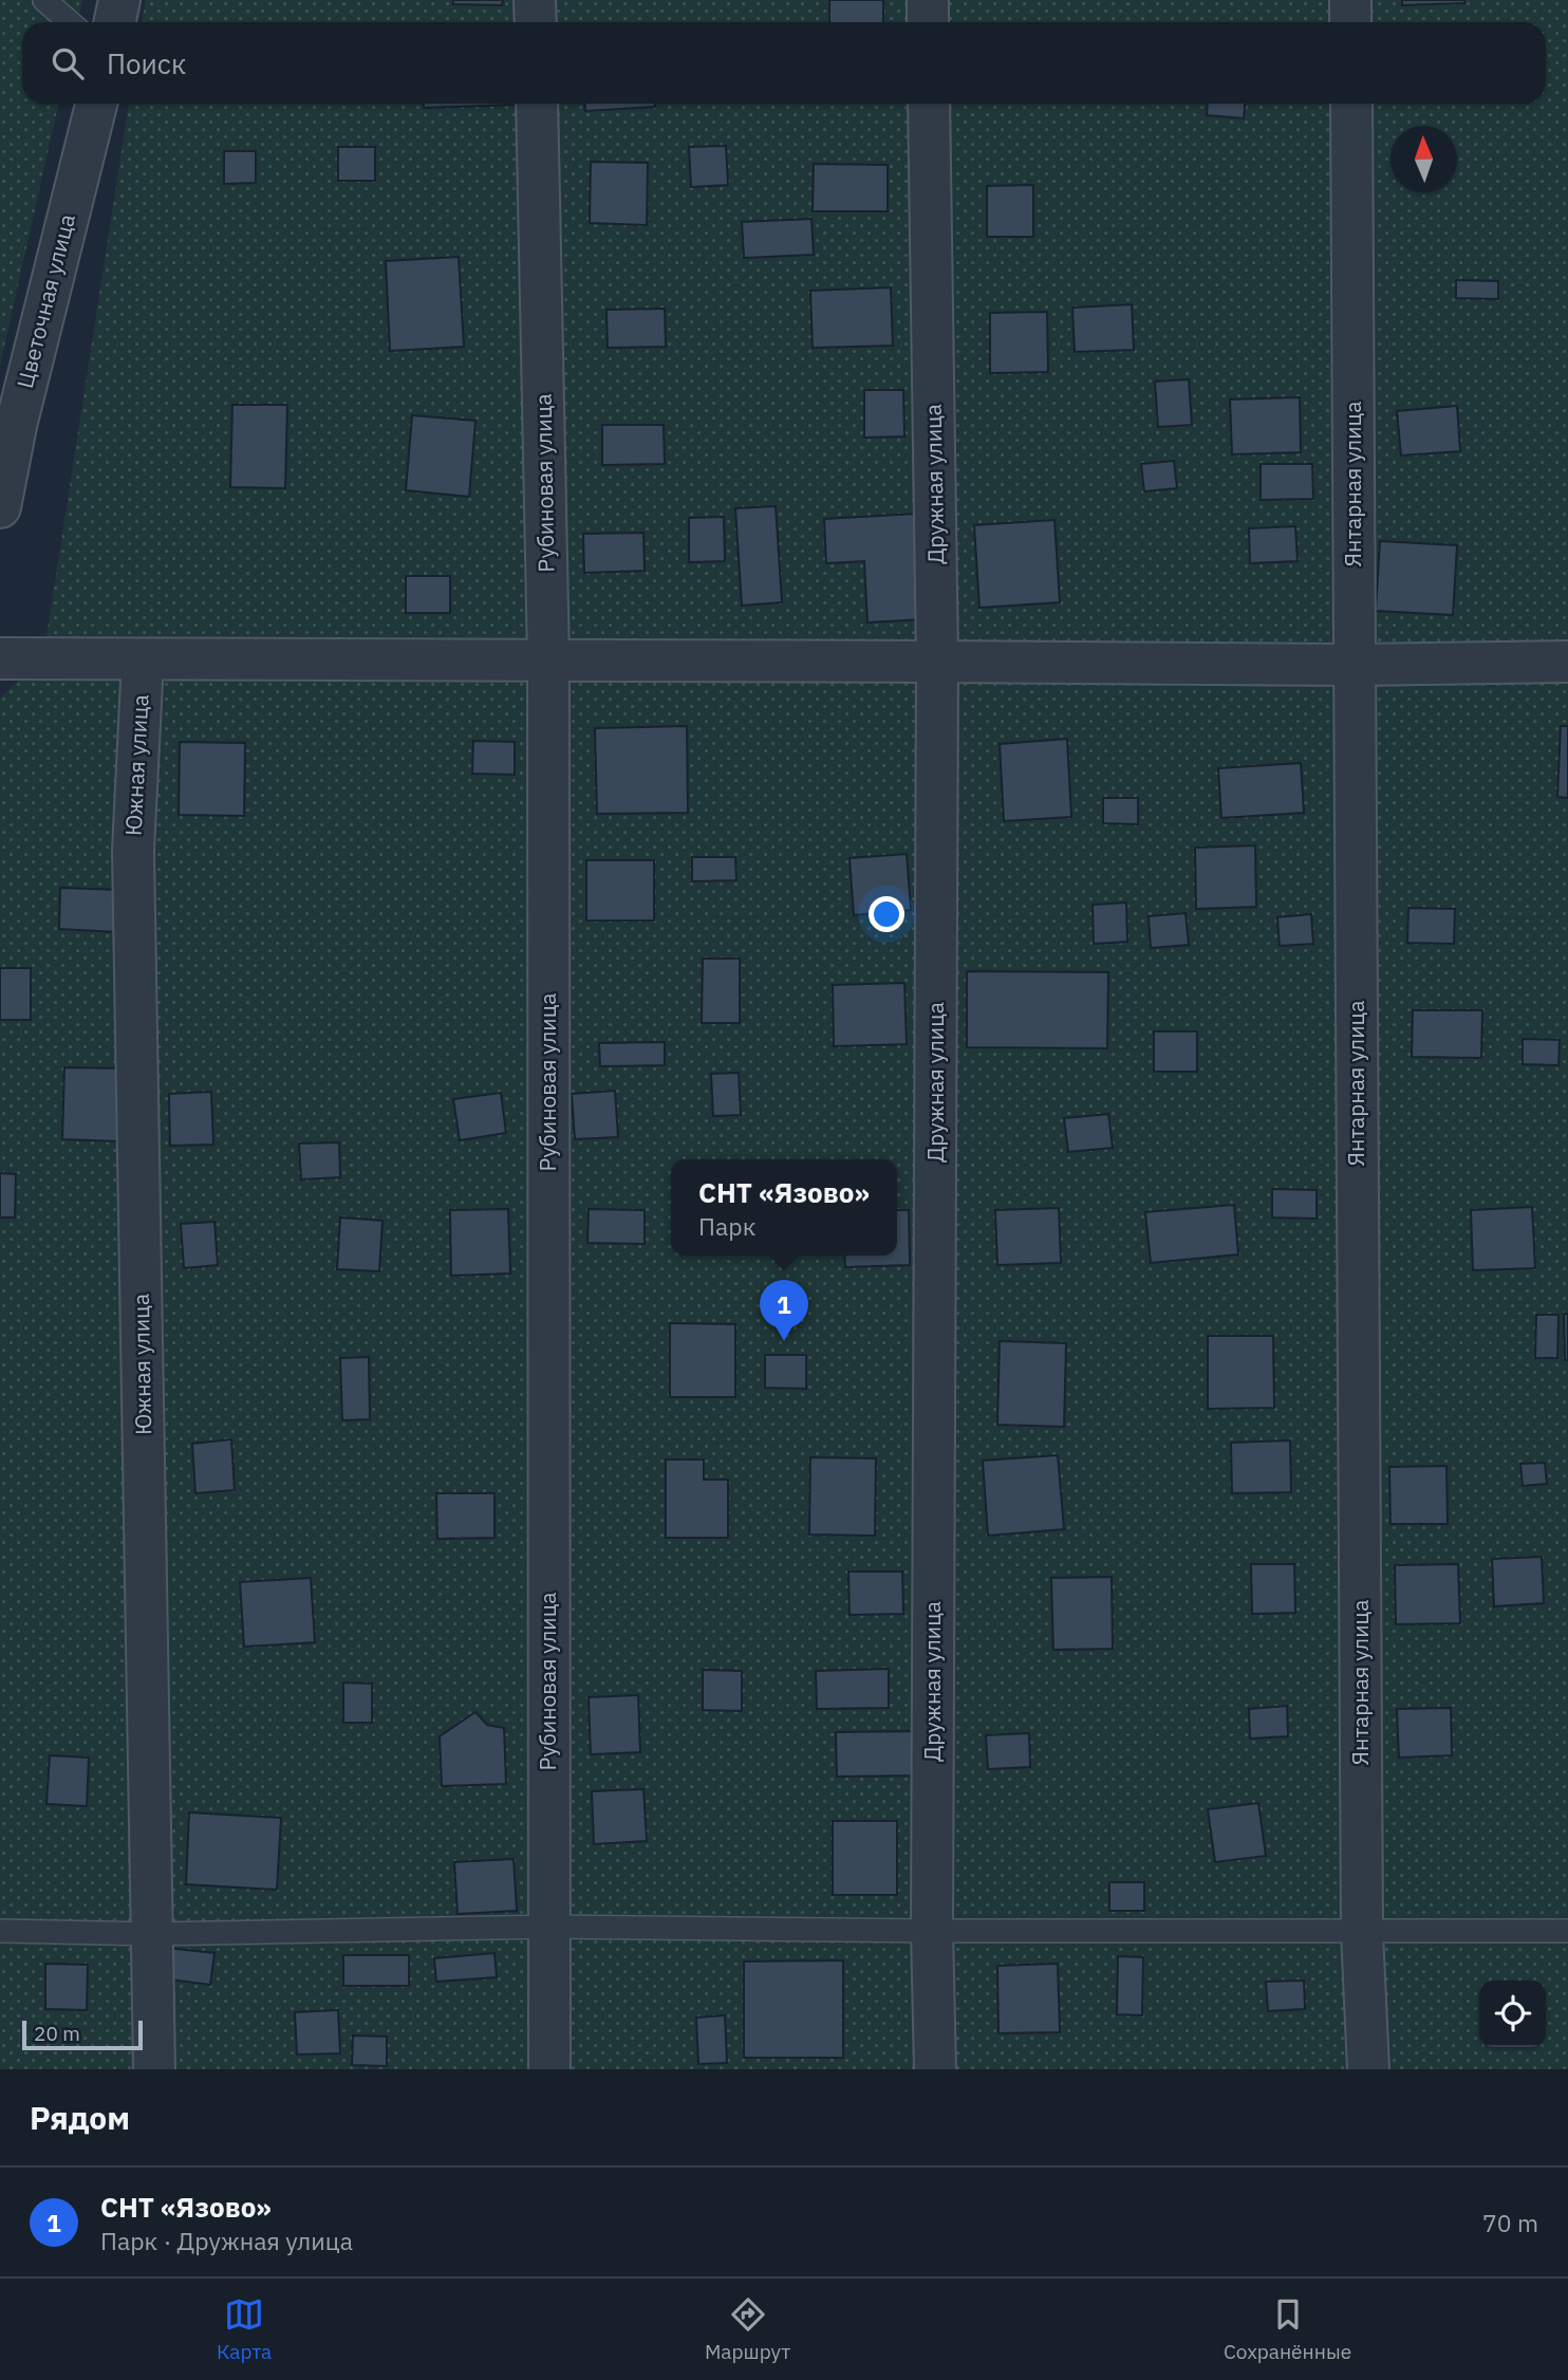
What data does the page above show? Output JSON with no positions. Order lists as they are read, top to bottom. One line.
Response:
{"streets":{"street":["Цветочная улица","Рубиновая улица","Дружная улица","Янтарная улица","Южная улица"]},"scale_bar":"20 m","north":"top","page":{"search":"Поиск","popup":["СНТ «Язово»","Парк"],"pins":"1","scale":"20 m","heading":"Рядом","list":[{"mark":"1","name":"СНТ «Язово»","note":"Парк · Дружная улица","value":"70 m"}],"nav":["Карта","Маршрут","Сохранённые"]}}
